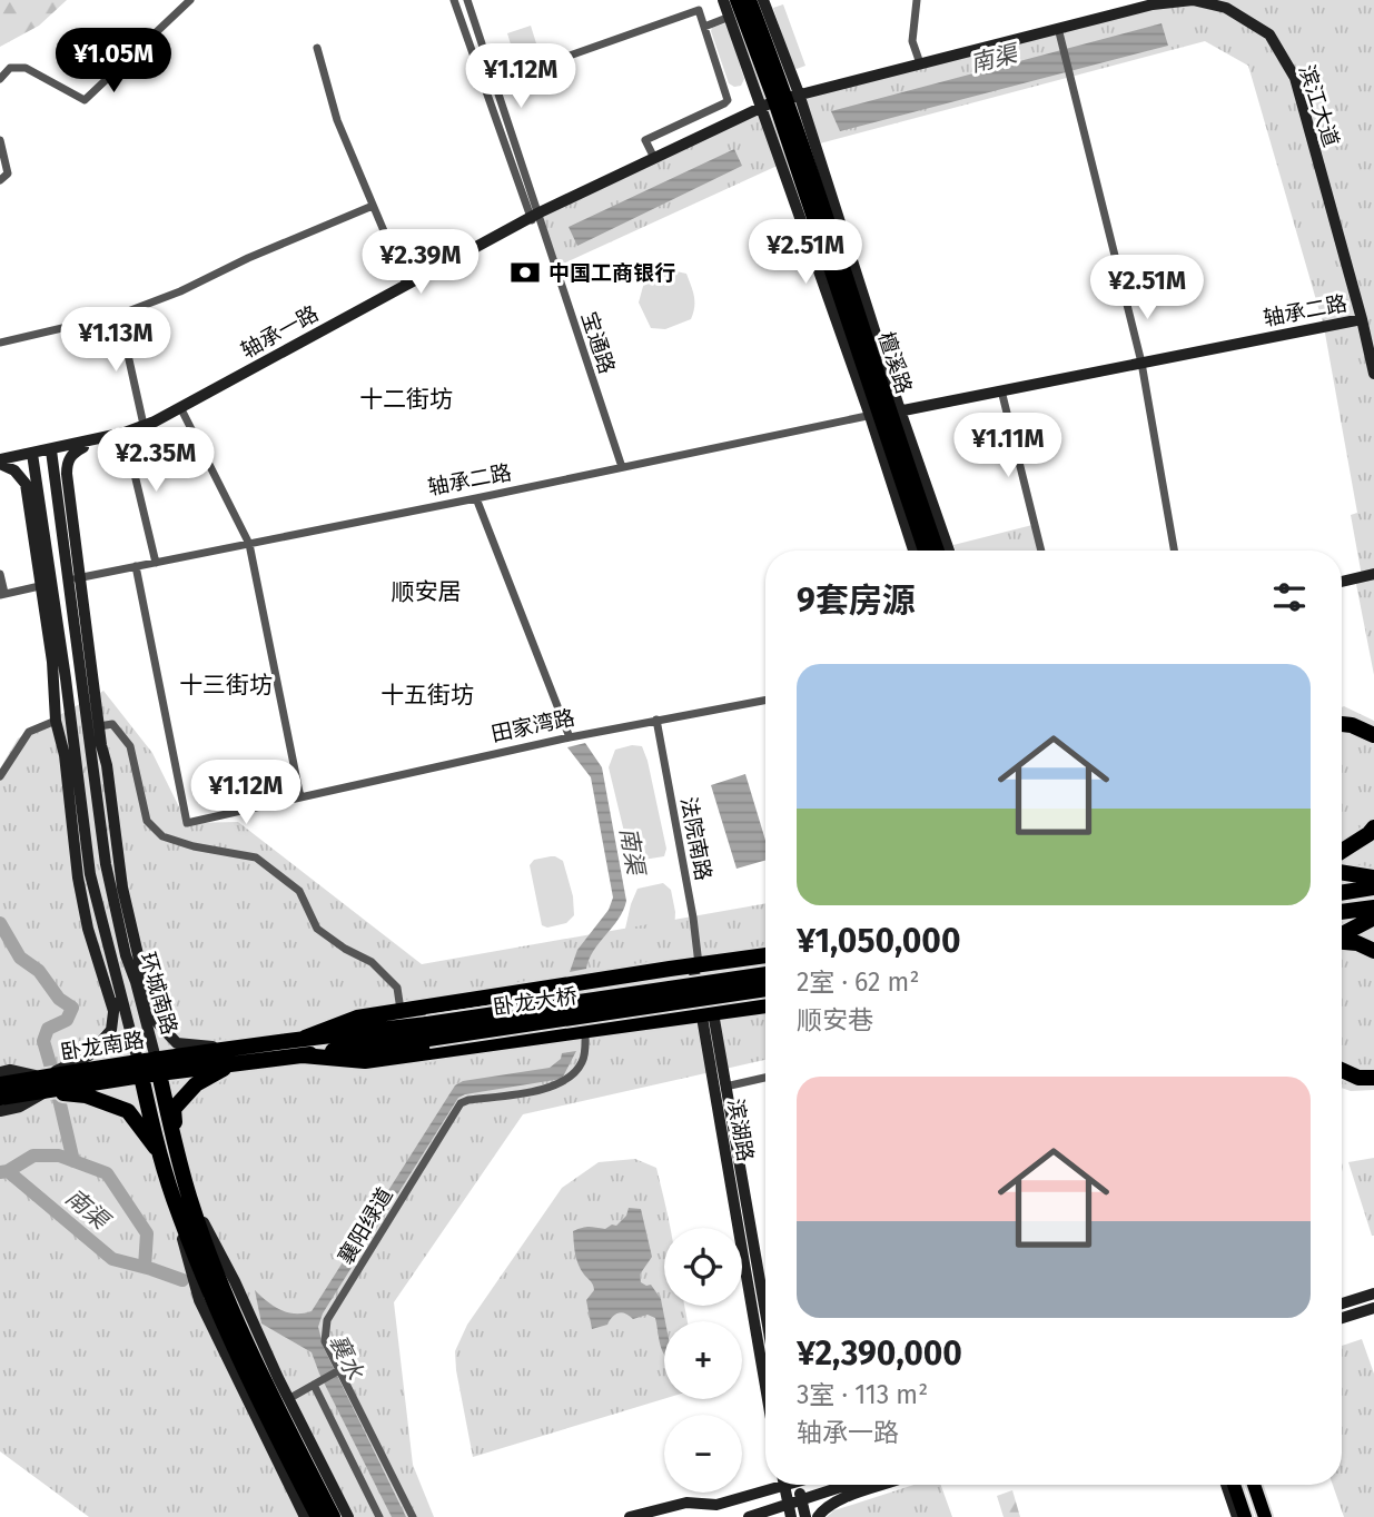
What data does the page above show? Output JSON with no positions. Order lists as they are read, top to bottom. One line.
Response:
{"streets":{"highway":["环城南路","卧龙大桥","卧龙南路"],"main road":["檀溪路"],"street":["滨江大道","轴承二路","轴承一路","宝通路","田家湾路","法院南路","滨湖路","襄阳绿道"]},"crossings":[["滨江大道","轴承二路"],["滨江大道","轴承一路"],["滨江大道","檀溪路"],["轴承二路","宝通路"],["轴承二路","檀溪路"],["轴承二路","田家湾路"],["轴承二路","环城南路"],["轴承一路","宝通路"],["轴承一路","檀溪路"],["轴承一路","环城南路"],["田家湾路","法院南路"],["法院南路","滨湖路"],["环城南路","卧龙南路"],["卧龙大桥","卧龙南路"]],"districts":["十二街坊","顺安居","十三街坊","十五街坊"],"water":["南渠","襄水"],"places":{"bank":["中国工商银行"]},"page":{"price":["¥1.05M","¥1.12M","¥2.51M","¥2.39M","¥2.51M","¥1.13M","¥1.11M","¥2.35M","¥1.12M"],"heading":"9套房源","list":[{"name":"¥1,050,000","note":"2室 · 62 m² · 顺安巷"},{"name":"¥2,390,000","note":"3室 · 113 m² · 轴承一路"}],"map_buttons":["+","−"]}}
